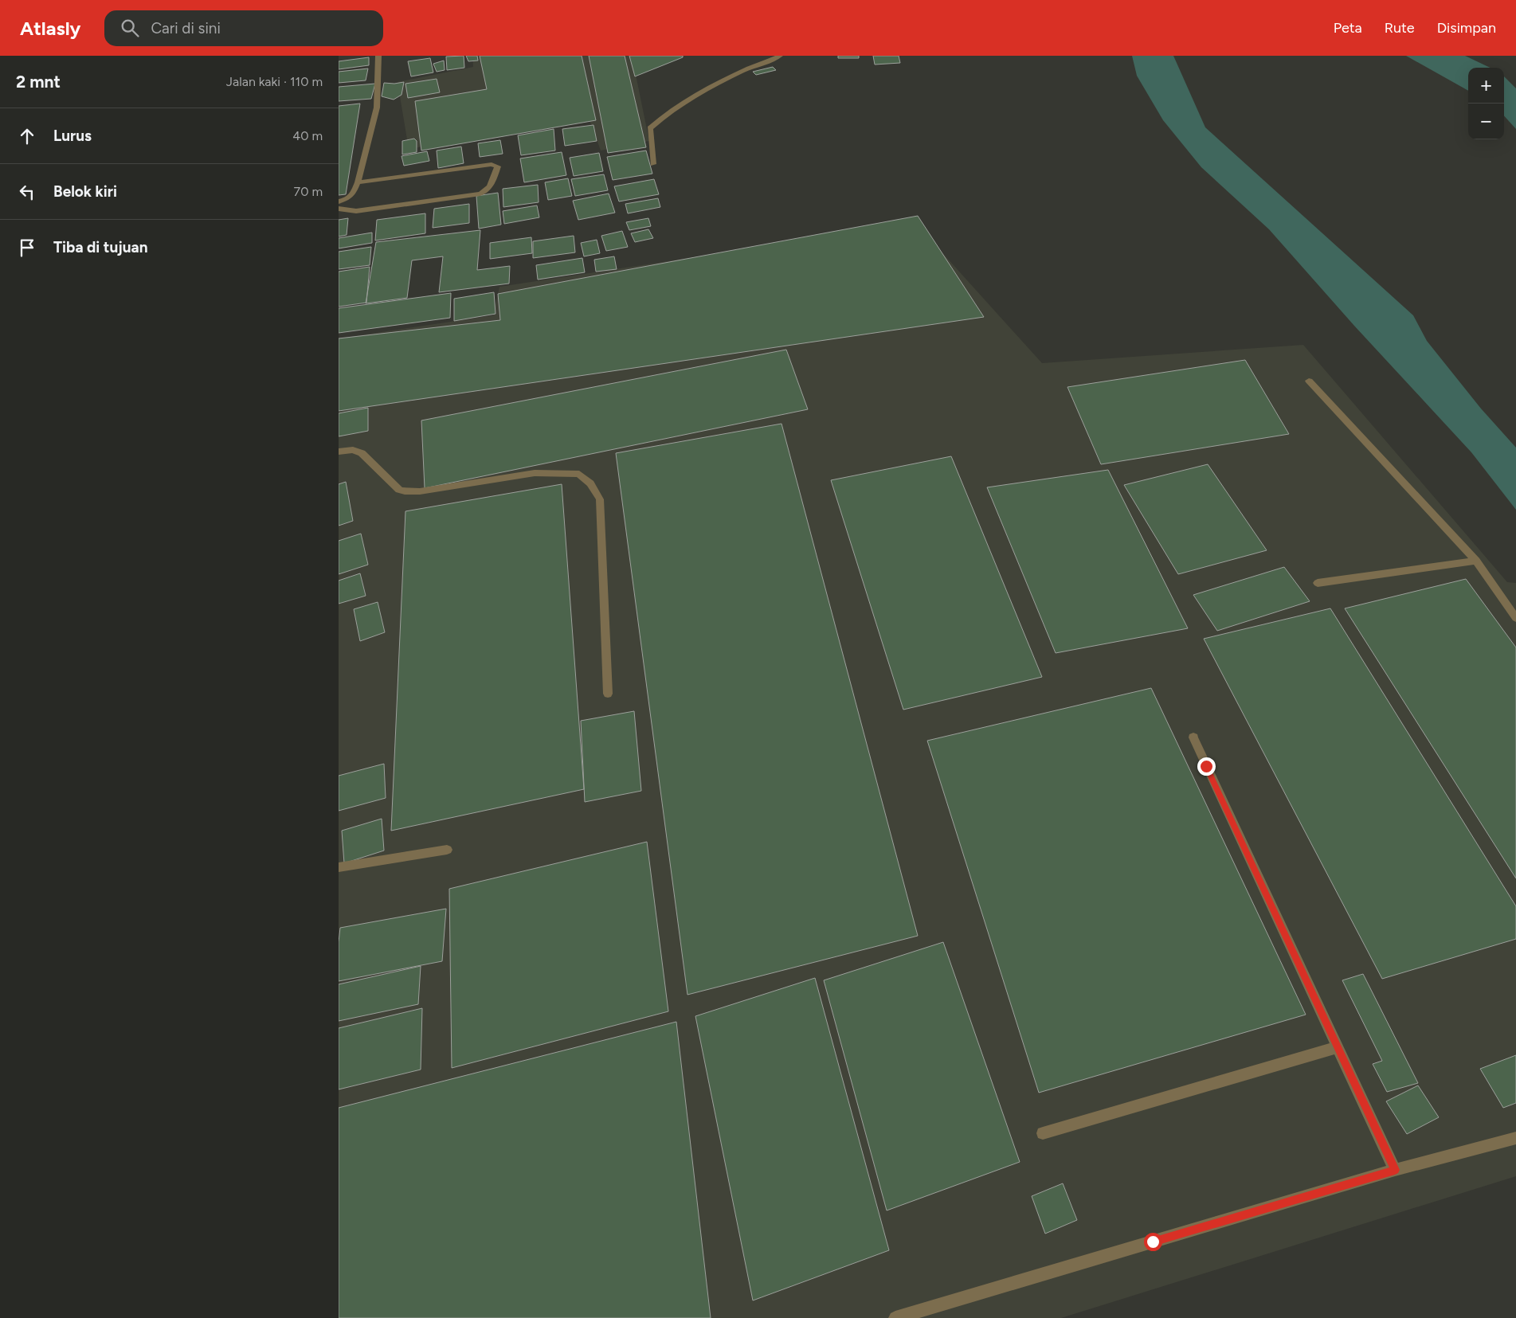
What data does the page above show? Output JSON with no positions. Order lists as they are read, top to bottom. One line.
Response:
{"page":{"header":"Atlasly","search":"Cari di sini","nav":["Peta","Rute","Disimpan"],"heading":["2 mnt","Jalan kaki · 110 m"],"map_buttons":["+","−"],"list":[["Lurus","40 m"],["Belok kiri","70 m"],"Tiba di tujuan"]}}
